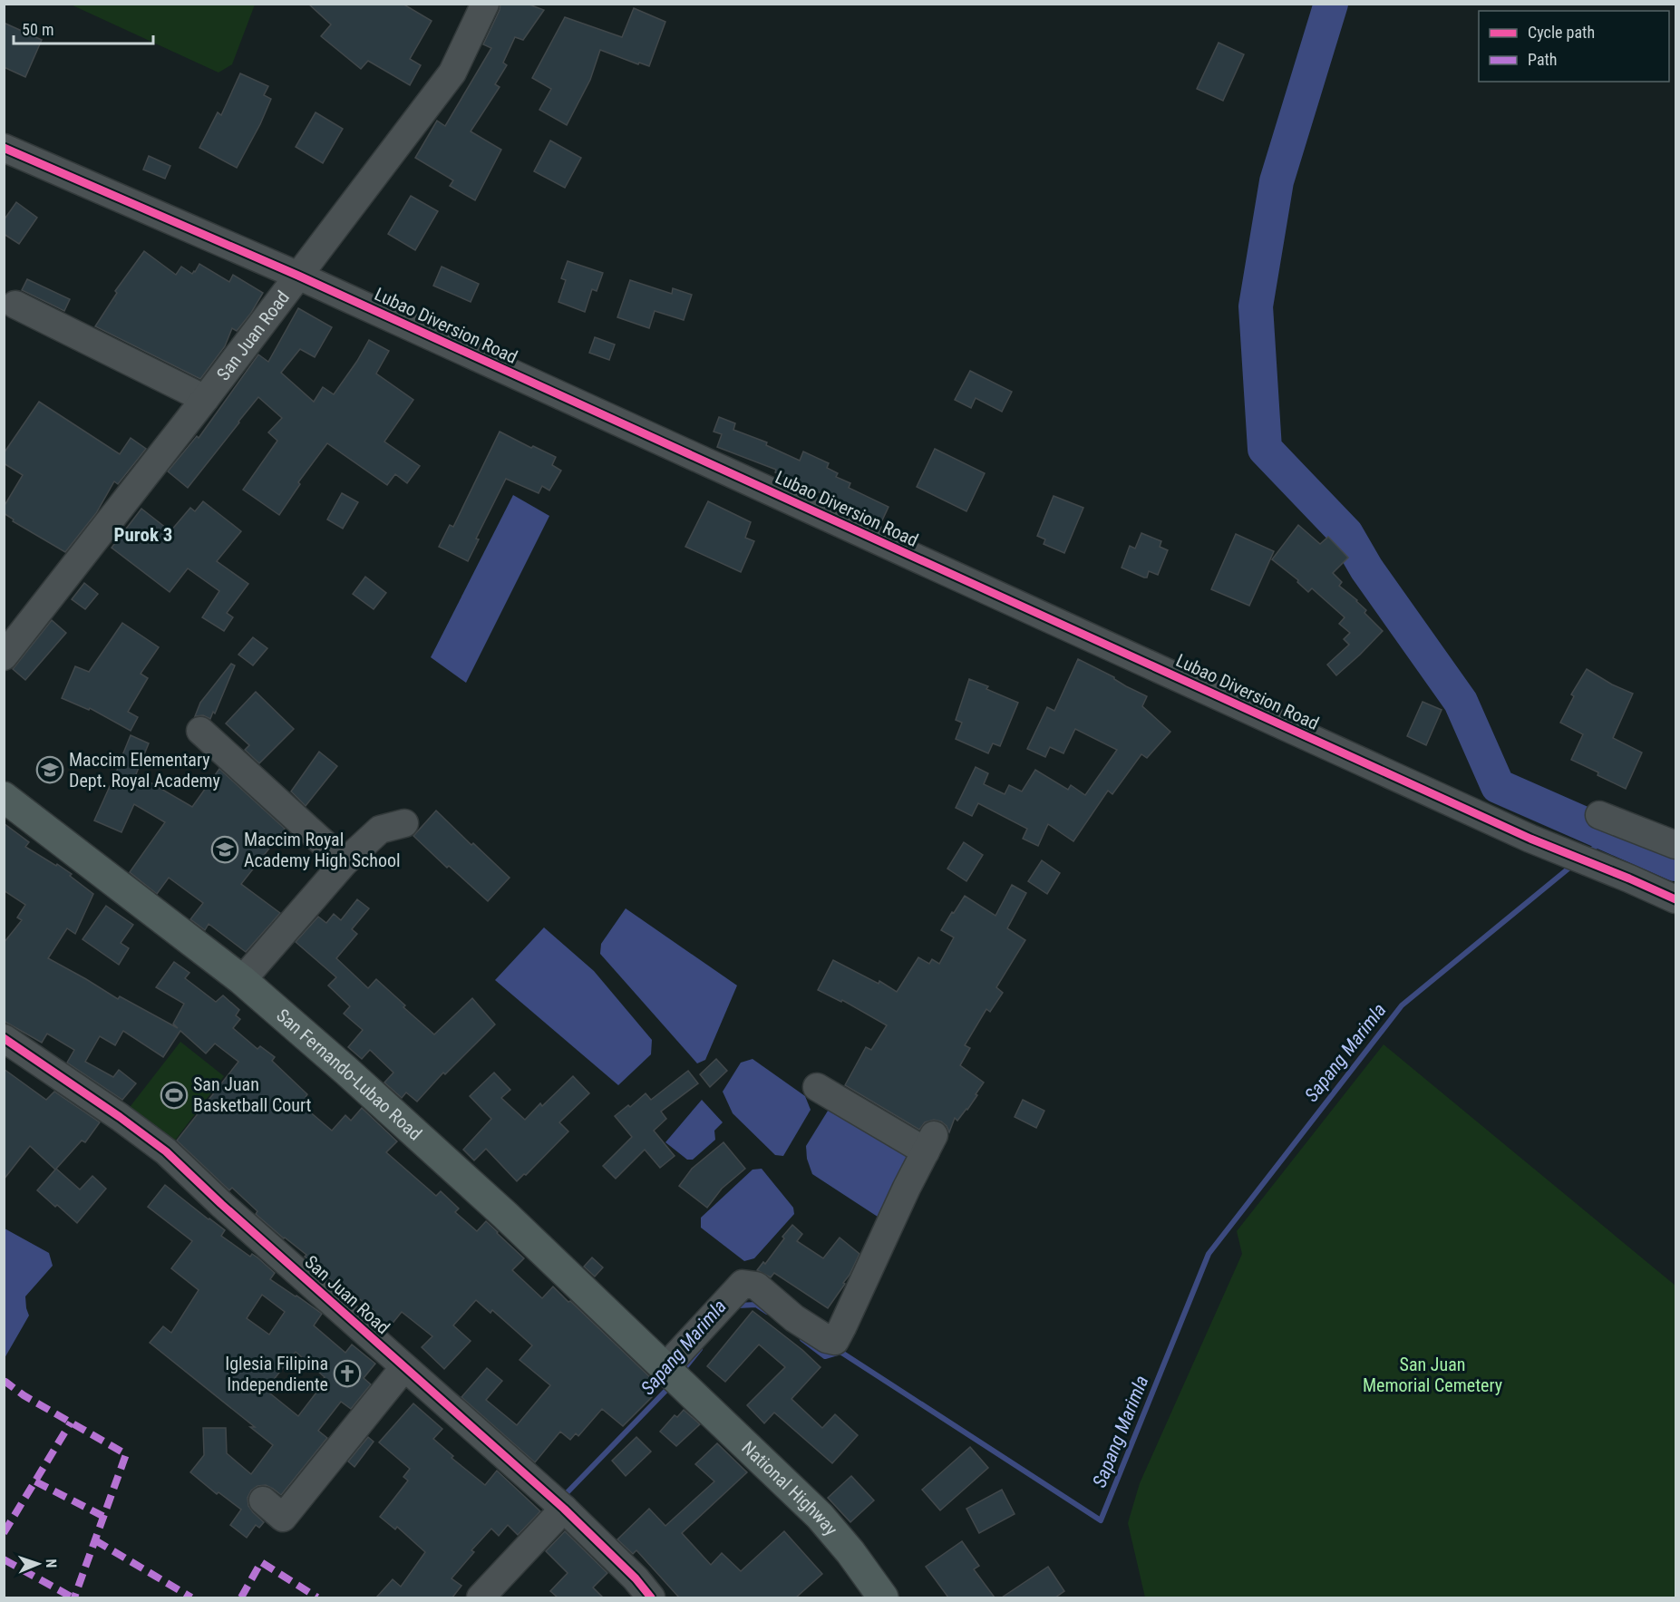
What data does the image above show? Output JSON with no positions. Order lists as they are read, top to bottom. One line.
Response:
{"streets":{"main road":["San Fernando-Lubao Road","National Highway"],"street":["Lubao Diversion Road","San Juan Road"]},"crossings":[["Lubao Diversion Road","San Juan Road"],["San Fernando-Lubao Road","National Highway"]],"districts":["Purok 3"],"water":["Sapang Marimla"],"parks":["San Juan Memorial Cemetery"],"places":{"school or university":["Maccim Elementary Dept. Royal Academy","Maccim Royal Academy High School"],"sports":["San Juan Basketball Court"],"church":["Iglesia Filipina Independiente"]},"legend":["Cycle path","Path"],"scale_bar":"50 m","north":"right"}
